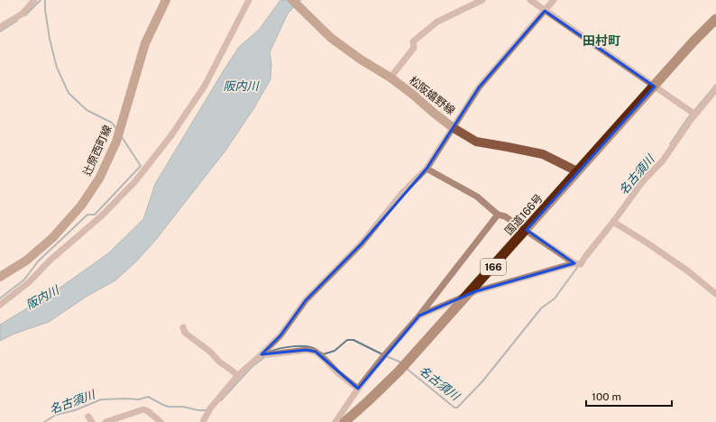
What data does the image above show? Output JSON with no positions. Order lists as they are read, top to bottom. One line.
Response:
{"streets":{"highway":["国道166号","166"],"main road":["松阪嬉野線","辻原西町線"]},"crossings":[["松阪嬉野線","国道166号"]],"districts":["田村町"],"water":["阪内川","名古須川"],"scale_bar":"100 m"}
